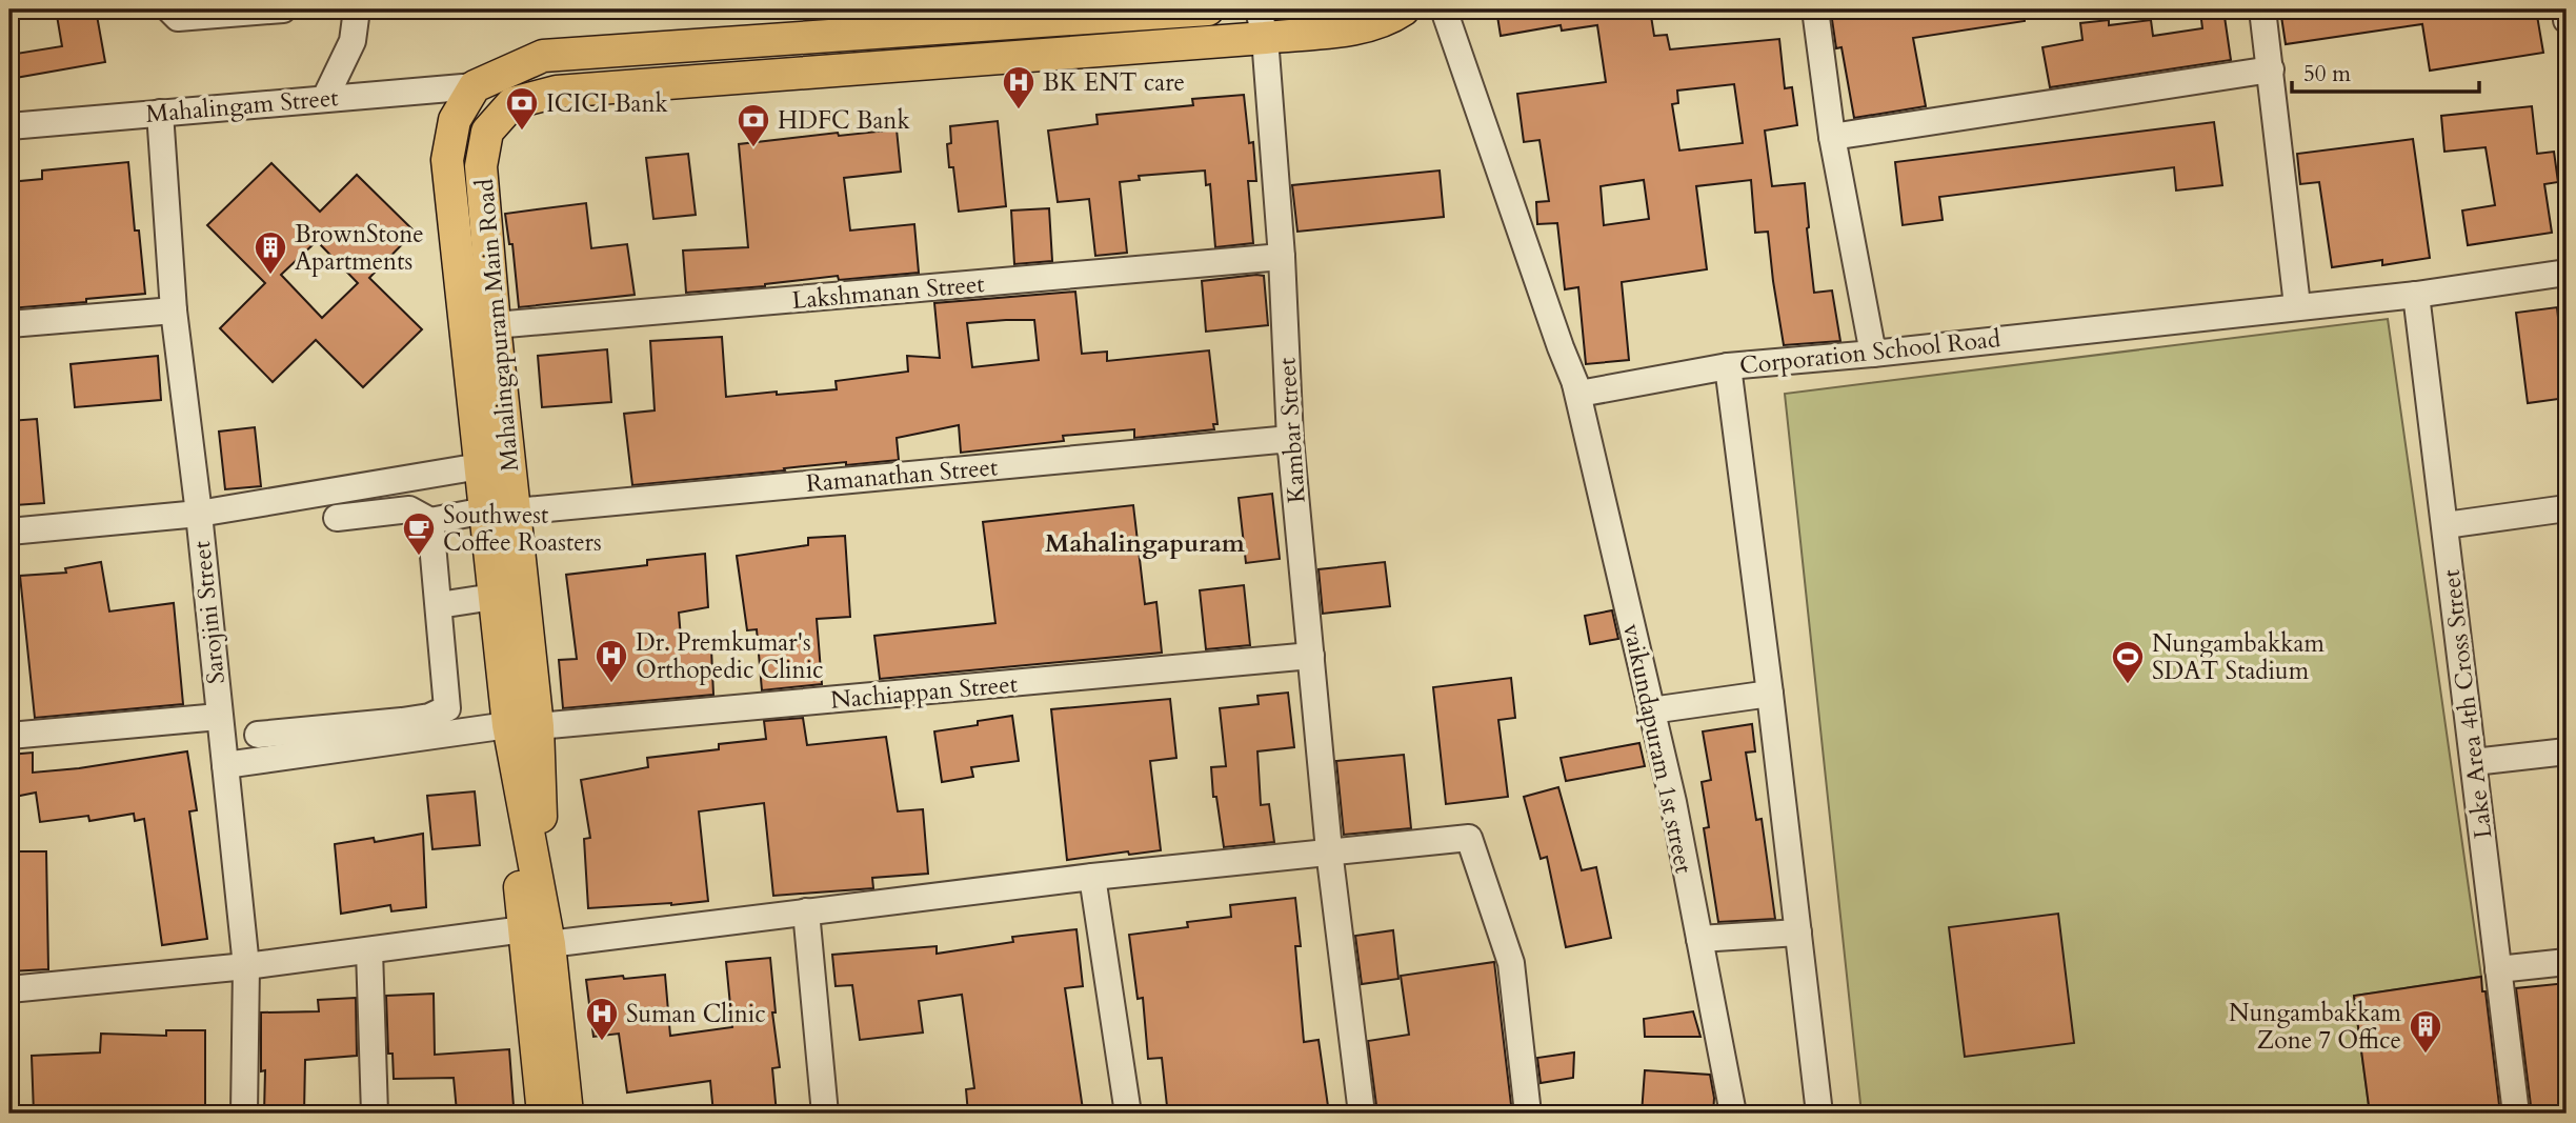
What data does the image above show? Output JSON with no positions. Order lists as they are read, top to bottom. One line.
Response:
{"streets":{"main road":["Mahalingapuram Main Road"],"street":["Mahalingam Street","Lakshmanan Street","Corporation School Road","Kambar Street","Ramanathan Street","Sarojini Street","Nachiappan Street","Lake Area 4th Cross Street","vaikundapuram 1st street"]},"crossings":[["Mahalingam Street","Mahalingapuram Main Road"],["Mahalingam Street","Sarojini Street"],["Lakshmanan Street","Mahalingapuram Main Road"],["Lakshmanan Street","Kambar Street"],["Mahalingapuram Main Road","Kambar Street"],["Mahalingapuram Main Road","Ramanathan Street"],["Mahalingapuram Main Road","Nachiappan Street"],["Corporation School Road","Lake Area 4th Cross Street"],["Corporation School Road","vaikundapuram 1st street"],["Kambar Street","Ramanathan Street"],["Kambar Street","Nachiappan Street"],["Sarojini Street","Nachiappan Street"]],"districts":["Mahalingapuram"],"places":{"hospital":["BK ENT care","Dr. Premkumar's Orthopedic Clinic","Suman Clinic"],"bank":["ICICI Bank","HDFC Bank"],"building":["BrownStone Apartments","Nungambakkam Zone 7 Office"],"cafe":["Southwest Coffee Roasters"],"sports":["Nungambakkam SDAT Stadium"]},"scale_bar":"50 m"}
